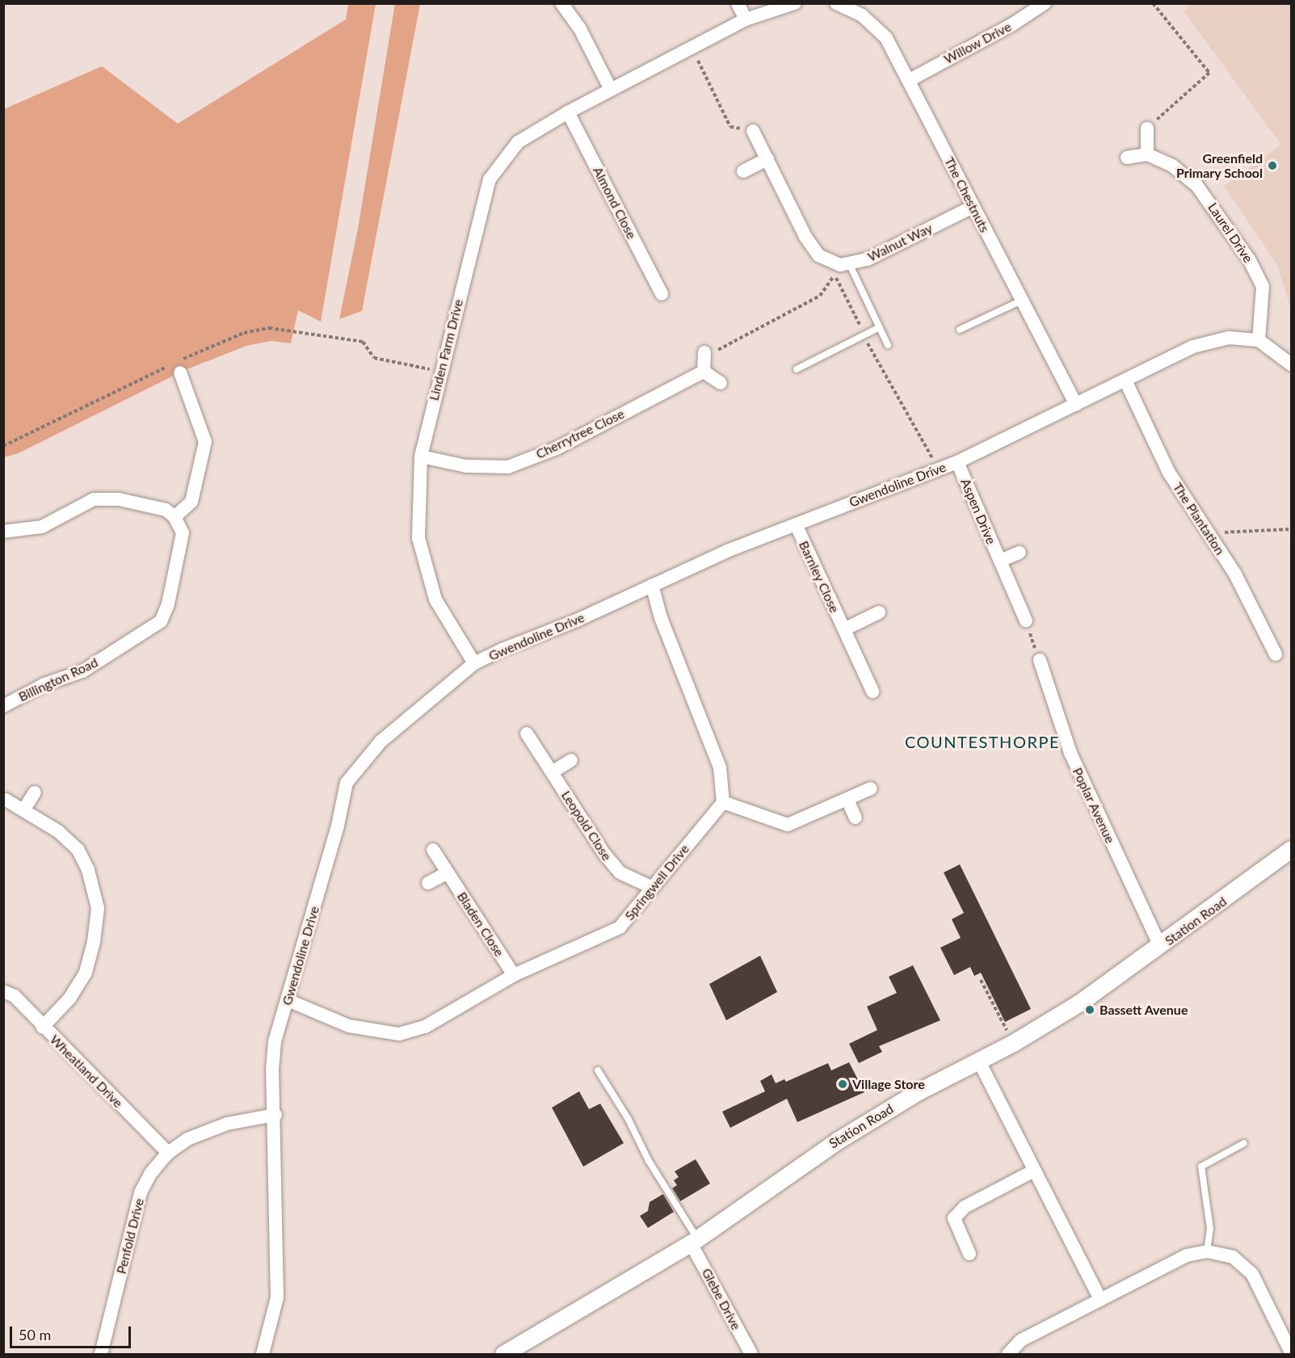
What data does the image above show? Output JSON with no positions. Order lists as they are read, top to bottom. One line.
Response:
{"streets":{"street":["Willow Drive","The Chestnuts","Almond Close","Laurel Drive","Walnut Way","Linden Farm Drive","Cherrytree Close","Gwendoline Drive","Aspen Drive","The Plantation","Barnley Close","Billington Road","Poplar Avenue","Leopold Close","Springwell Drive","Station Road","Bladen Close","Wheatland Drive","Penfold Drive","Glebe Drive"]},"crossings":[["Willow Drive","The Chestnuts"],["The Chestnuts","Walnut Way"],["The Chestnuts","Gwendoline Drive"],["Almond Close","Linden Farm Drive"],["Laurel Drive","Gwendoline Drive"],["Linden Farm Drive","Cherrytree Close"],["Linden Farm Drive","Gwendoline Drive"],["Gwendoline Drive","Aspen Drive"],["Gwendoline Drive","The Plantation"],["Gwendoline Drive","Barnley Close"],["Gwendoline Drive","Springwell Drive"],["Gwendoline Drive","Penfold Drive"],["Poplar Avenue","Station Road"],["Leopold Close","Springwell Drive"],["Springwell Drive","Bladen Close"],["Station Road","Glebe Drive"],["Wheatland Drive","Penfold Drive"]],"districts":["COUNTESTHORPE"],"places":["Greenfield Primary School","Bassett Avenue","Village Store"],"scale_bar":"50 m"}
